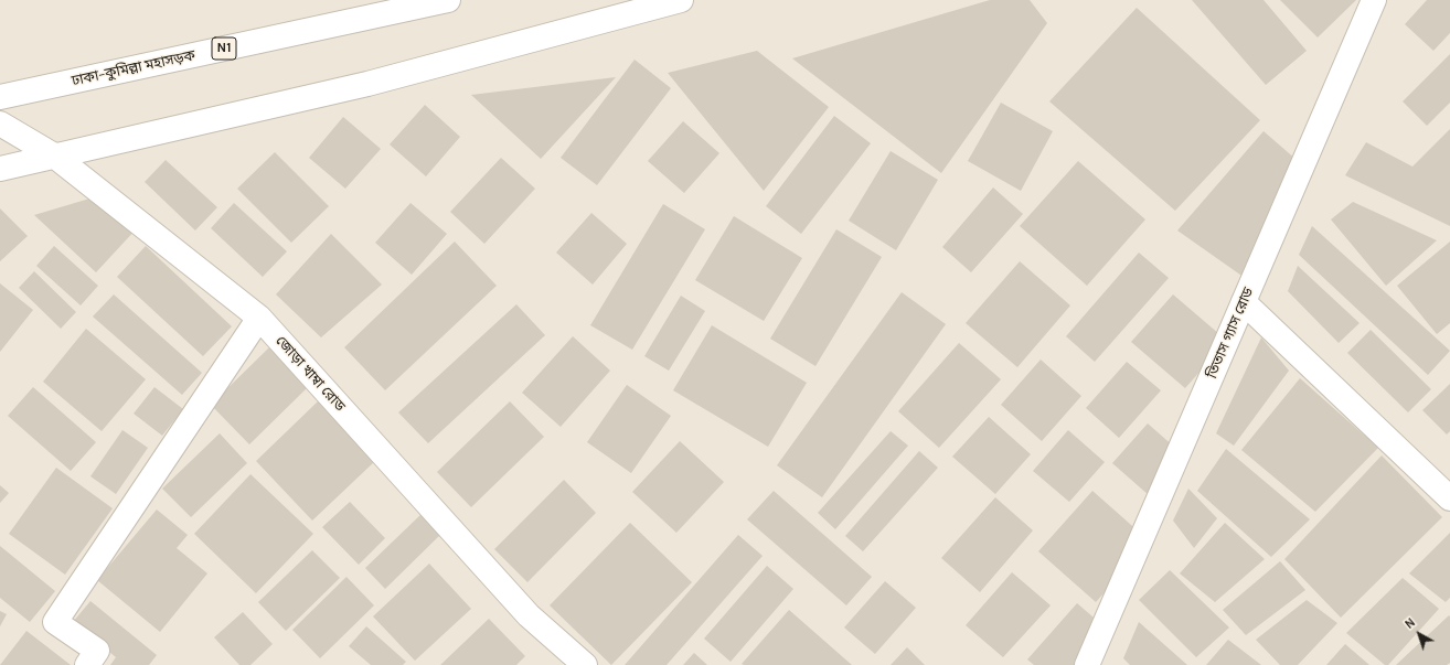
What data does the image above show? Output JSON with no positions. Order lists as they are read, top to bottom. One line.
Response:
{"streets":{"main road":["N1","ঢাকা–কুমিল্লা মহাসড়ক","তিতাস গ্যাস রোড","জোড়া খাম্বা রোড"]},"north":"top left"}
